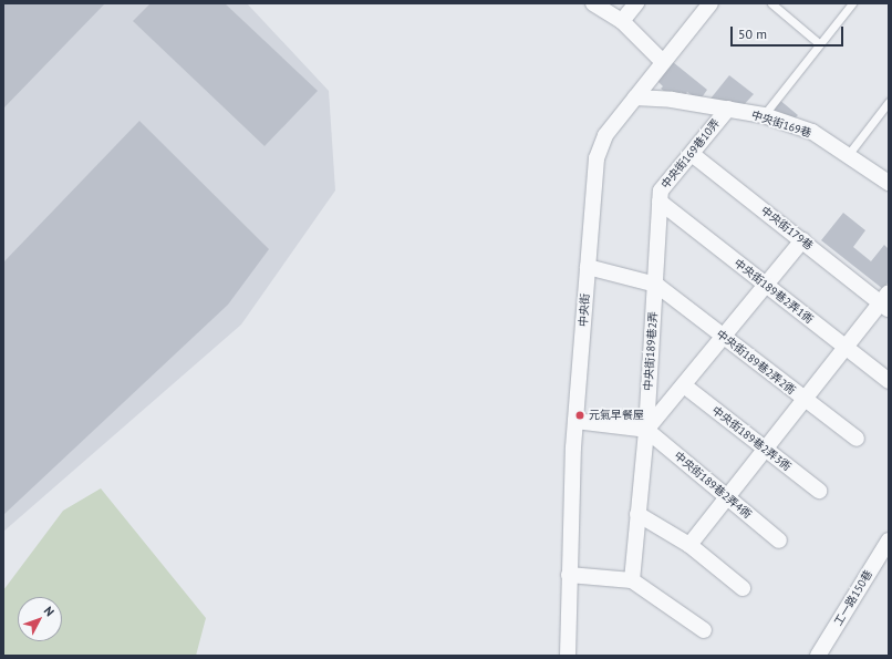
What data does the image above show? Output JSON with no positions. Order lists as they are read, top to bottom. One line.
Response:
{"streets":{"street":["中央街169巷","中央街169巷10弄","中央街179巷","中央街189巷2弄1衖","中央街","中央街189巷2弄","中央街189巷2弄2衖","中央街189巷2弄3衖","中央街189巷2弄4衖","工一路150巷"]},"crossings":[["中央街169巷","中央街169巷10弄"],["中央街169巷","中央街"],["中央街169巷10弄","中央街179巷"],["中央街169巷10弄","中央街189巷2弄1衖"],["中央街169巷10弄","中央街189巷2弄"],["中央街189巷2弄1衖","中央街189巷2弄"],["中央街189巷2弄","中央街189巷2弄2衖"],["中央街189巷2弄","中央街189巷2弄4衖"]],"places":["元氣早餐屋"],"scale_bar":"50 m","north":"top right"}
